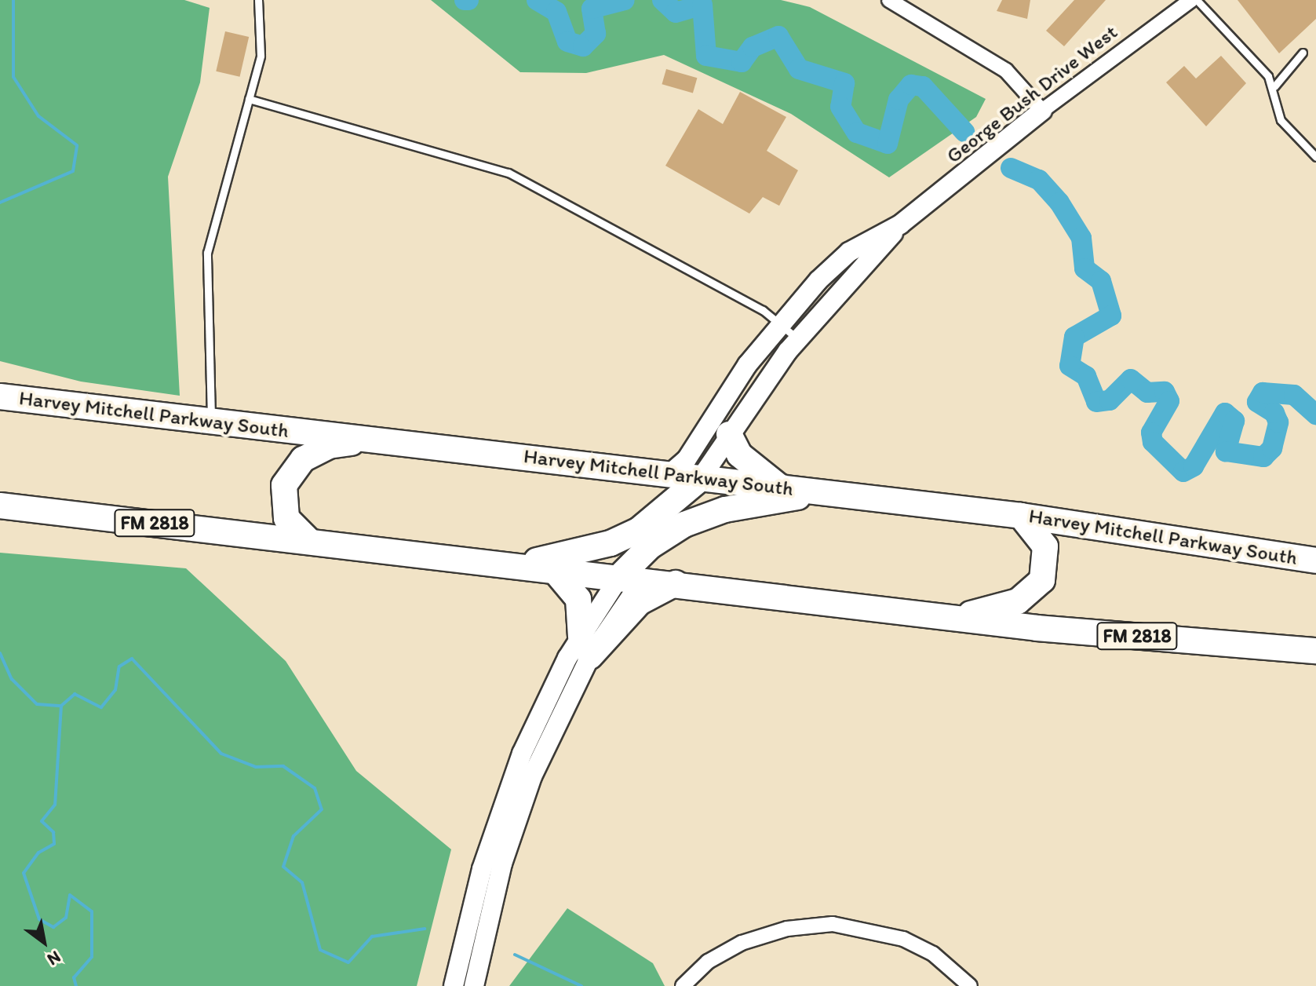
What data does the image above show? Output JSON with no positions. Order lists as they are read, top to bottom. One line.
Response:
{"streets":{"highway":["Harvey Mitchell Parkway South","FM 2818"],"street":["George Bush Drive West"]},"crossings":[["George Bush Drive West","Harvey Mitchell Parkway South"]],"north":"bottom right"}
